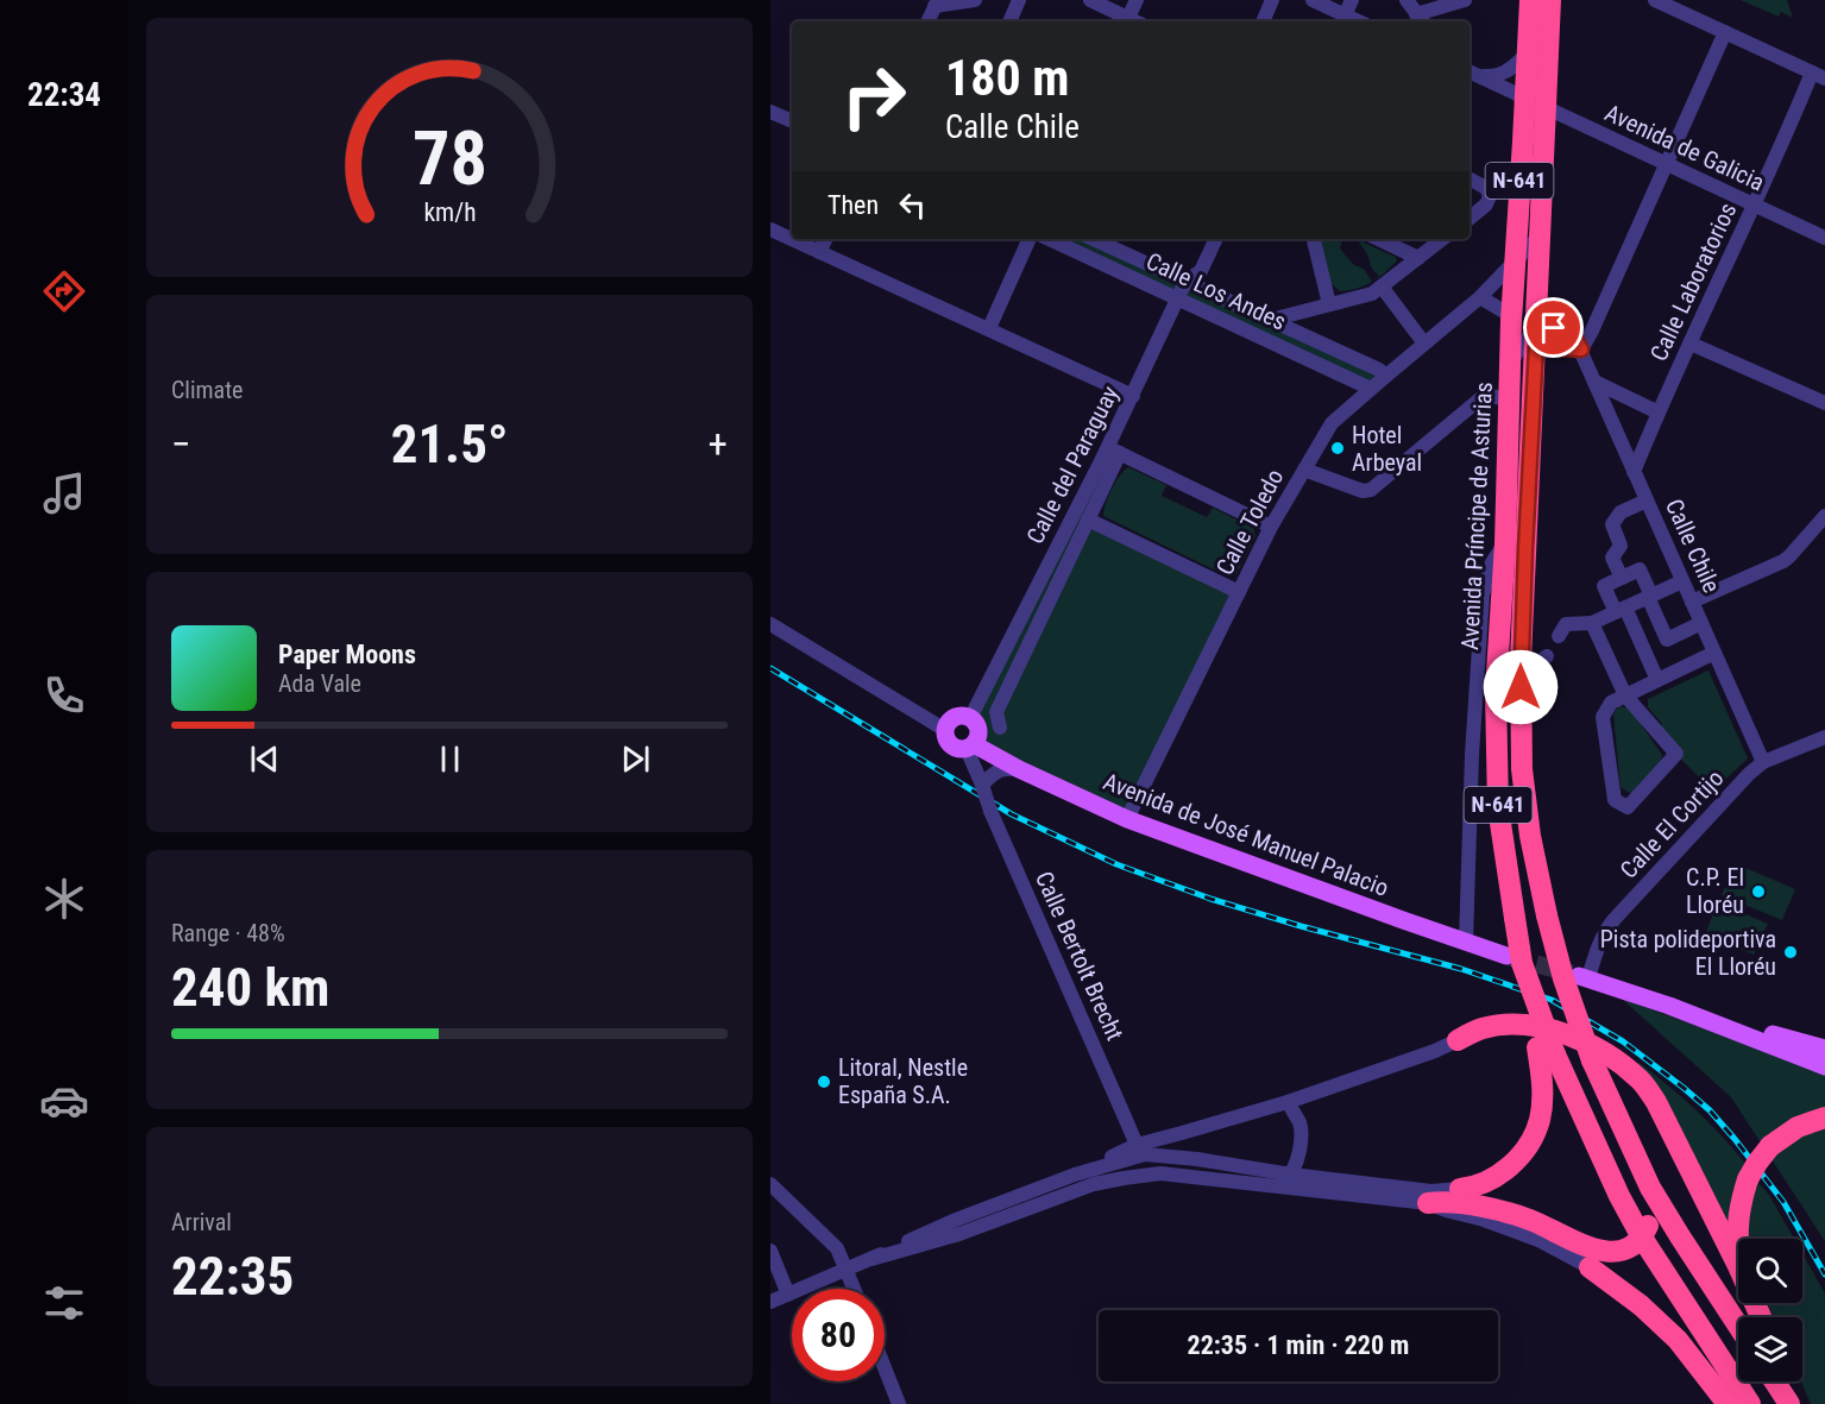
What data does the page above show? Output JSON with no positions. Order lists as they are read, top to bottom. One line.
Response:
{"streets":{"highway":["N-641","Avenida Príncipe de Asturias"],"main road":["Avenida de José Manuel Palacio"],"street":["Avenida de Galicia","Calle Laboratorios","Calle Los Andes","Calle del Paraguay","Calle Toledo","Calle Chile","Calle El Cortijo","Calle Bertolt Brecht"]},"crossings":[["Avenida de Galicia","Calle Laboratorios"],["Avenida de Galicia","Avenida Príncipe de Asturias"],["Calle Laboratorios","Calle Chile"],["Calle Los Andes","Calle del Paraguay"],["Calle Los Andes","Calle Toledo"],["Calle del Paraguay","Avenida de José Manuel Palacio"],["Calle del Paraguay","Calle Bertolt Brecht"],["Avenida Príncipe de Asturias","Calle Toledo"],["Avenida Príncipe de Asturias","Avenida de José Manuel Palacio"],["Calle Toledo","Avenida de José Manuel Palacio"],["Calle Chile","Calle El Cortijo"],["Avenida de José Manuel Palacio","Calle Bertolt Brecht"]],"places":["Hotel Arbeyal","C.P. El Lloréu","Pista polideportiva El Lloréu","Litoral, Nestle España S.A."],"page":{"tabs":"22:34","turn":["180 m","Calle Chile"],"then":"Then","tile":["Climate",["Range · 48%","240 km"],["Arrival","22:35"]],"heat":["−","21.5°","+"],"song":["Paper Moons","Ada Vale"],"limit":"80","trip":"22:35 · 1 min · 220 m","gauge":["78","km/h"]}}
